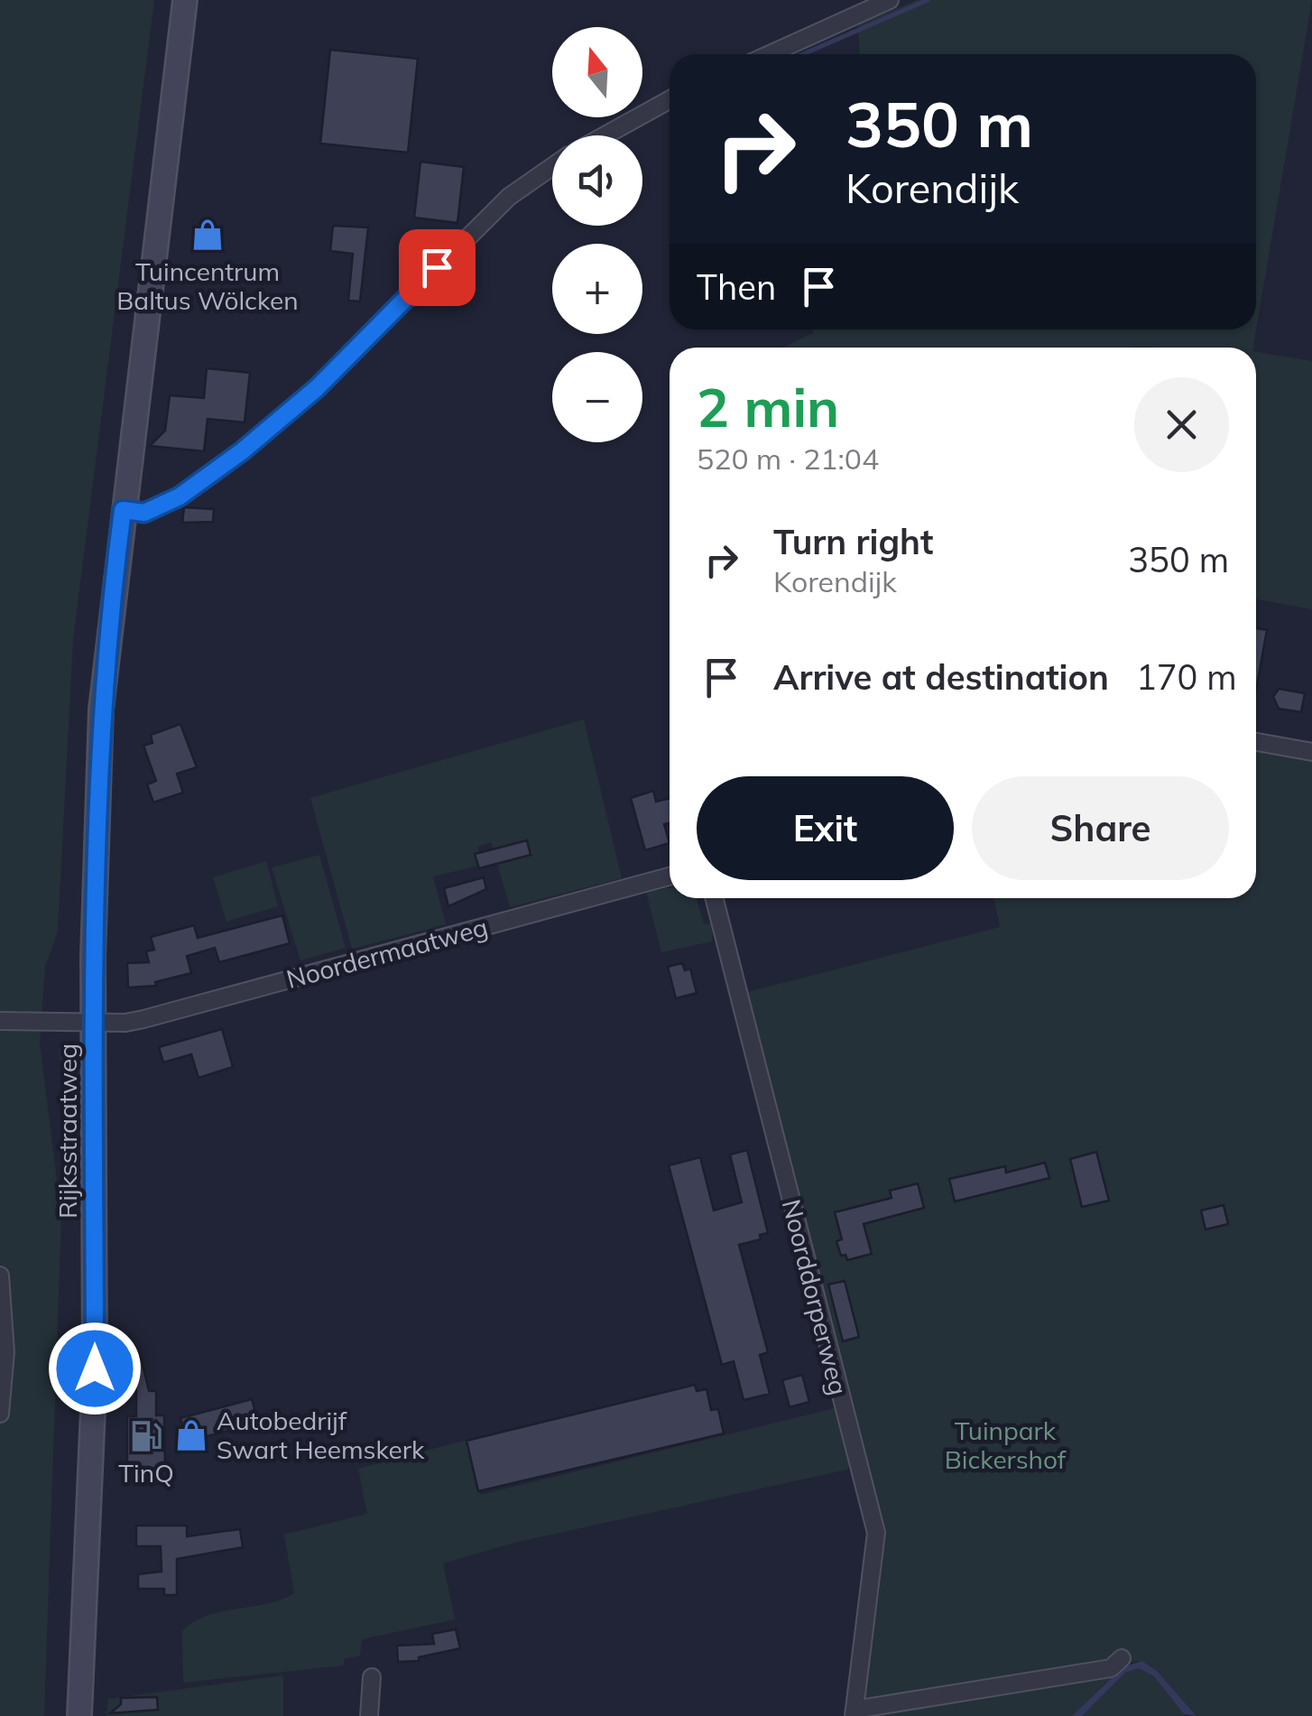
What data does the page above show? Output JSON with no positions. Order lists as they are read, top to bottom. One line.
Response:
{"streets":{"main road":["Rijksstraatweg"],"street":["Noordermaatweg","Noorddorperweg"]},"crossings":[["Noordermaatweg","Rijksstraatweg"]],"parks":["Tuinpark Bickershof"],"places":{"shop":["Tuincentrum Baltus Wölcken","Autobedrijf Swart Heemskerk"],"fuel station":["TinQ"]},"north":"top","page":{"map_buttons":["+","−"],"turn":["350 m","Korendijk"],"then":"Then","heading":["2 min","520 m · 21:04"],"list":[{"name":"Turn right","note":"Korendijk","value":"350 m"},{"name":"Arrive at destination","value":"170 m"}],"buttons":["Exit","Share"]}}
